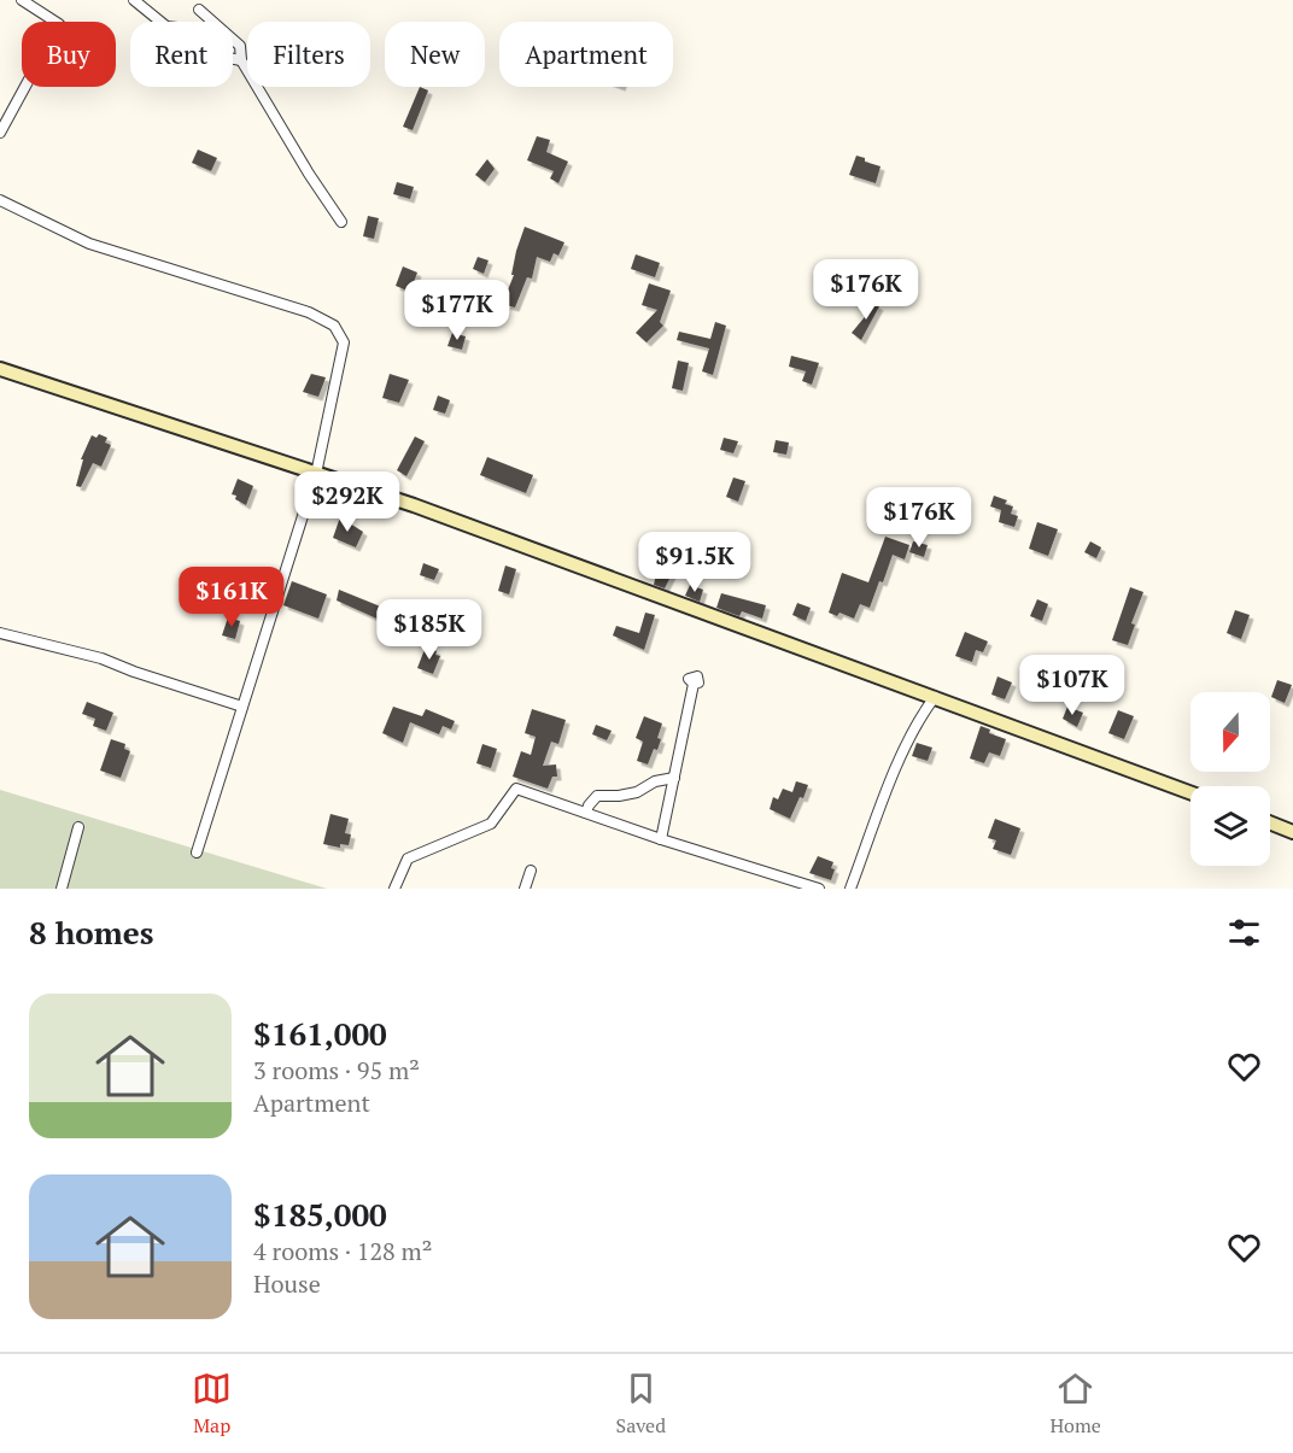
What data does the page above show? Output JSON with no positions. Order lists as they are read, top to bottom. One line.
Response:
{"north":"bottom","page":{"chip":["Buy","Rent","Filters","New","Apartment"],"price":["$176K","$177K","$292K","$176K","$91.5K","$161K","$185K","$107K"],"heading":"8 homes","list":[{"name":"$161,000","note":"3 rooms · 95 m² · Apartment"},{"name":"$185,000","note":"4 rooms · 128 m² · House"}],"tabs":["Map","Saved","Home"]}}
